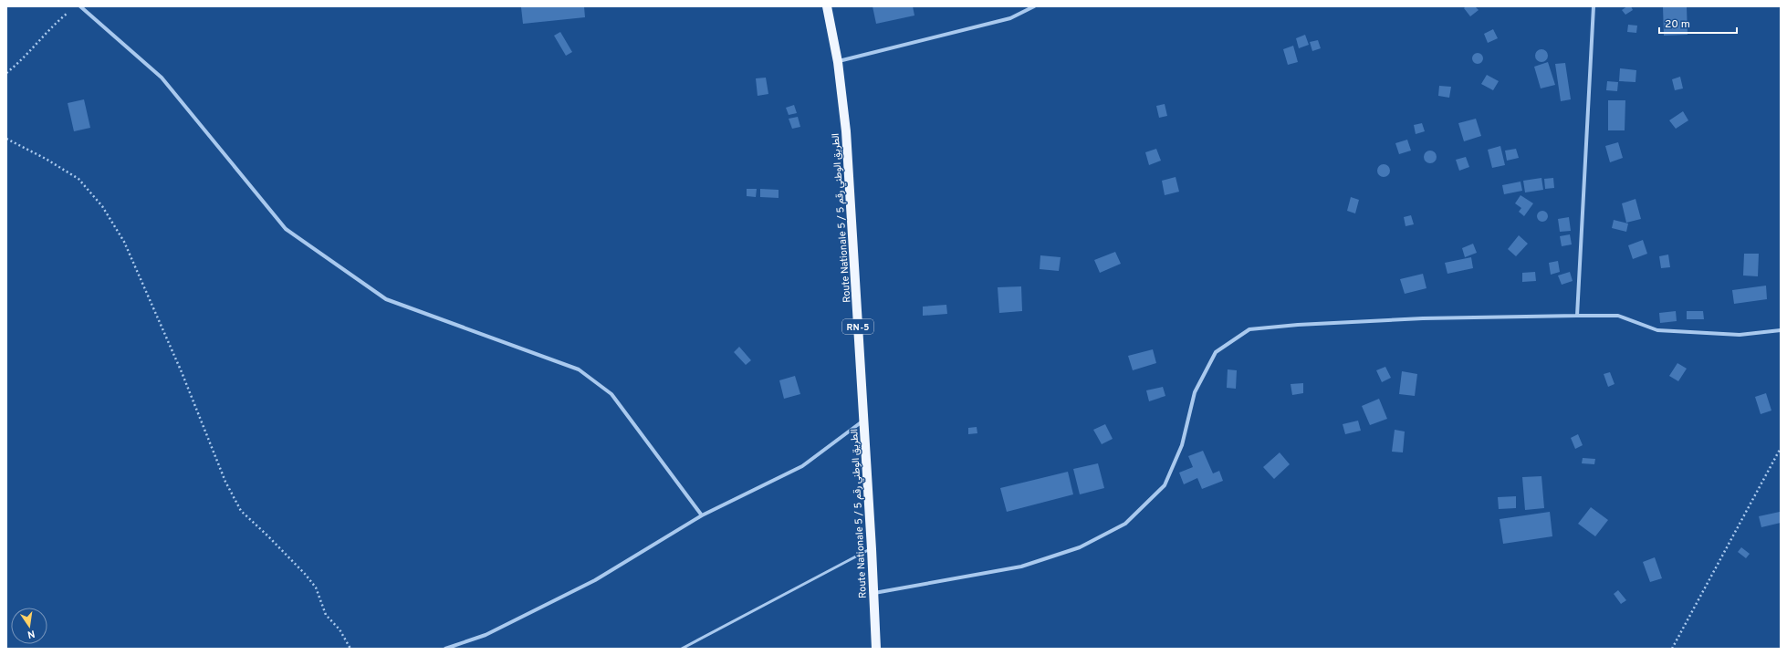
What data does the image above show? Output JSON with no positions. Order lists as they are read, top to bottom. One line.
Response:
{"streets":{"main road":["Route Nationale 5 / الطريق الوطني رقم 5","RN-5"]},"scale_bar":"20 m","north":"bottom"}
